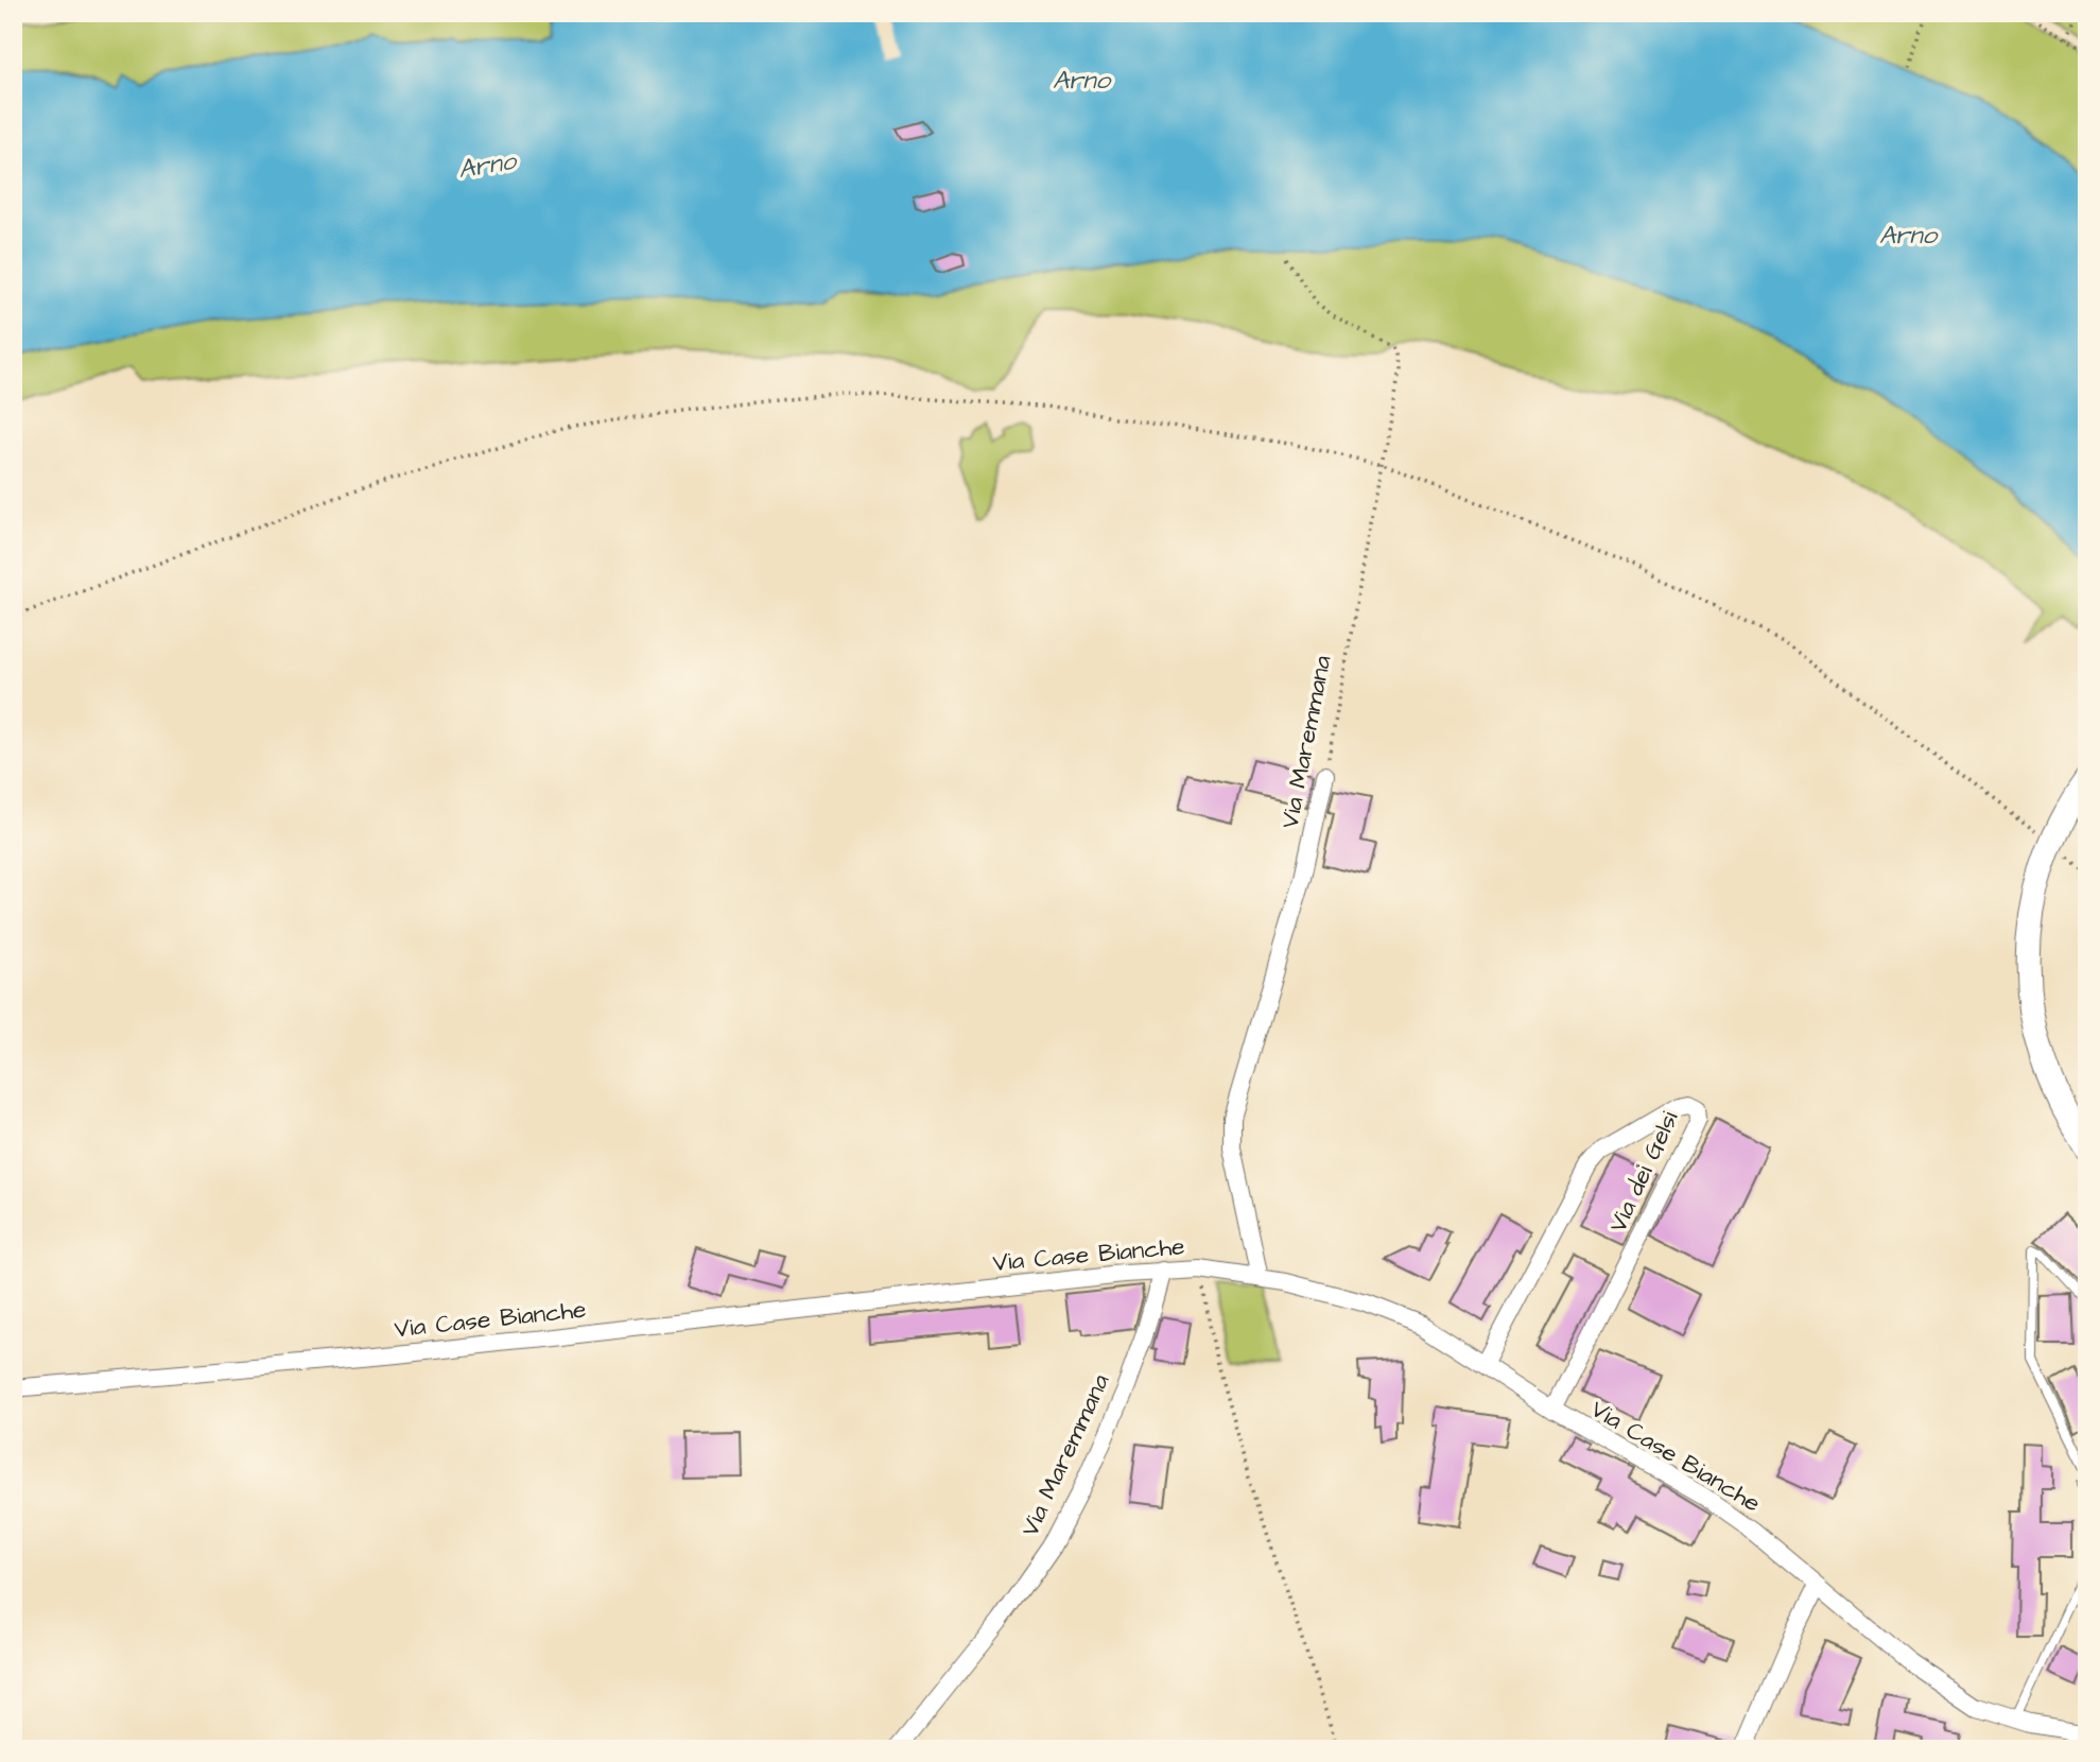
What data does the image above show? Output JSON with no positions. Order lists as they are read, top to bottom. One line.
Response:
{"streets":{"street":["Via Maremmana","Via dei Gelsi","Via Case Bianche"]},"crossings":[["Via Maremmana","Via Case Bianche"],["Via dei Gelsi","Via Case Bianche"]],"water":["Arno"]}
